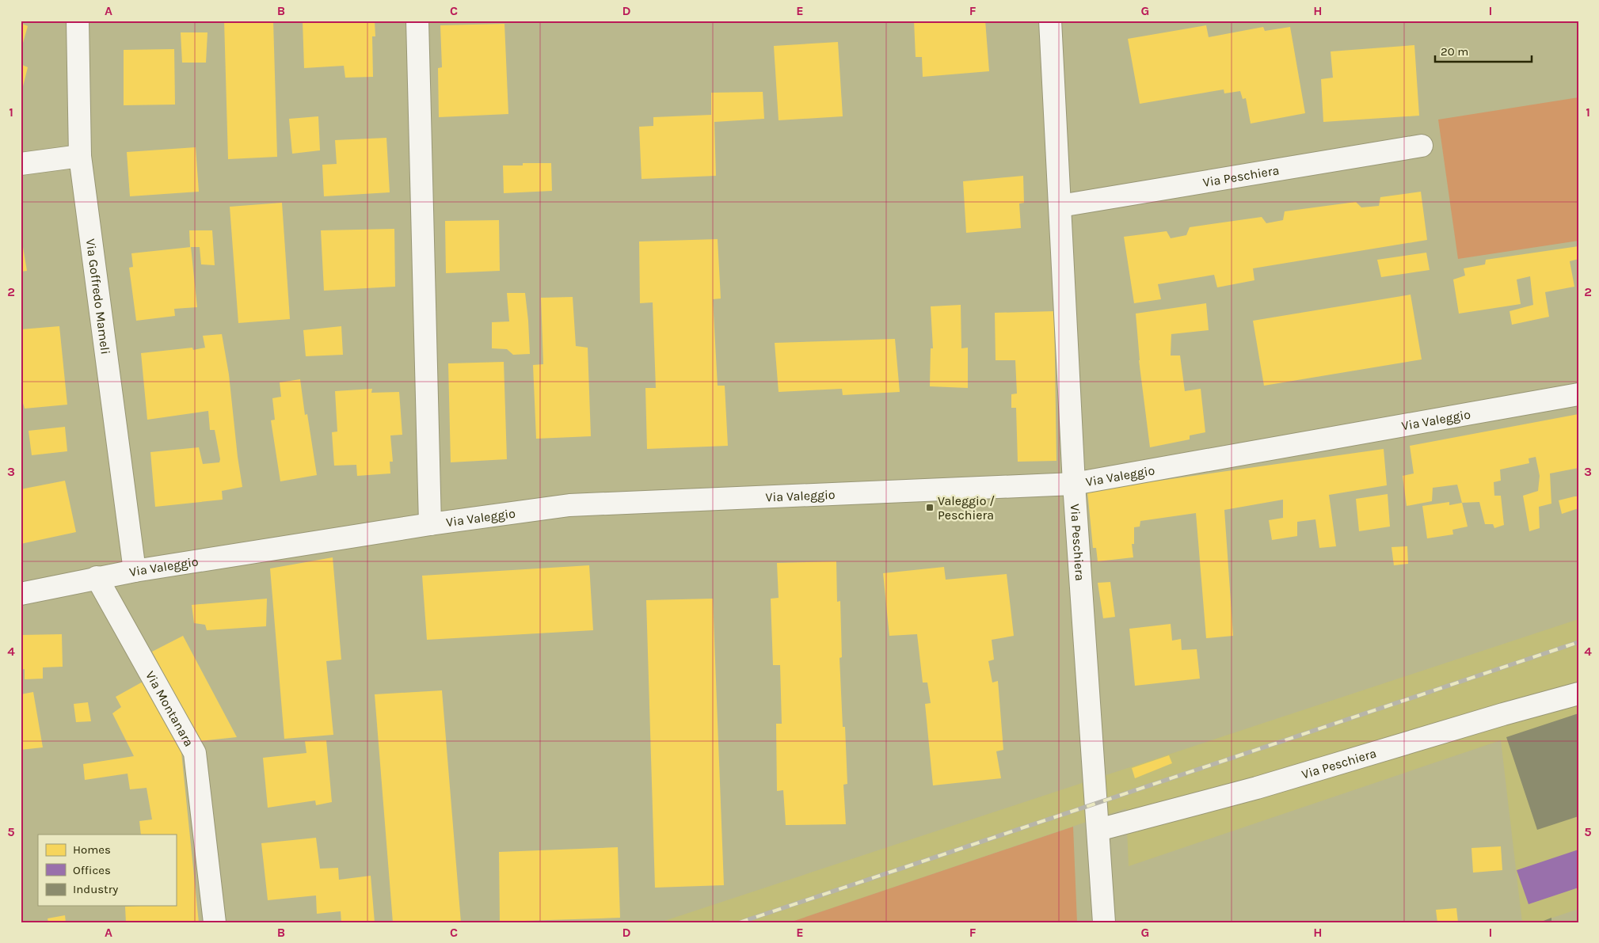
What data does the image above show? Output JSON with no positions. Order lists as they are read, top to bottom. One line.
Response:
{"streets":{"street":["Via Peschiera","Via Goffredo Mameli","Via Valeggio","Via Montanara"]},"crossings":[["Via Peschiera","Via Valeggio"],["Via Goffredo Mameli","Via Valeggio"],["Via Valeggio","Via Montanara"]],"places":{"transit":["Valeggio / Peschiera"]},"legend":["Homes","Offices","Industry"],"scale_bar":"20 m","grid":{"columns":["A","B","C","D","E","F","G","H","I"],"rows":["1","2","3","4","5"]}}
